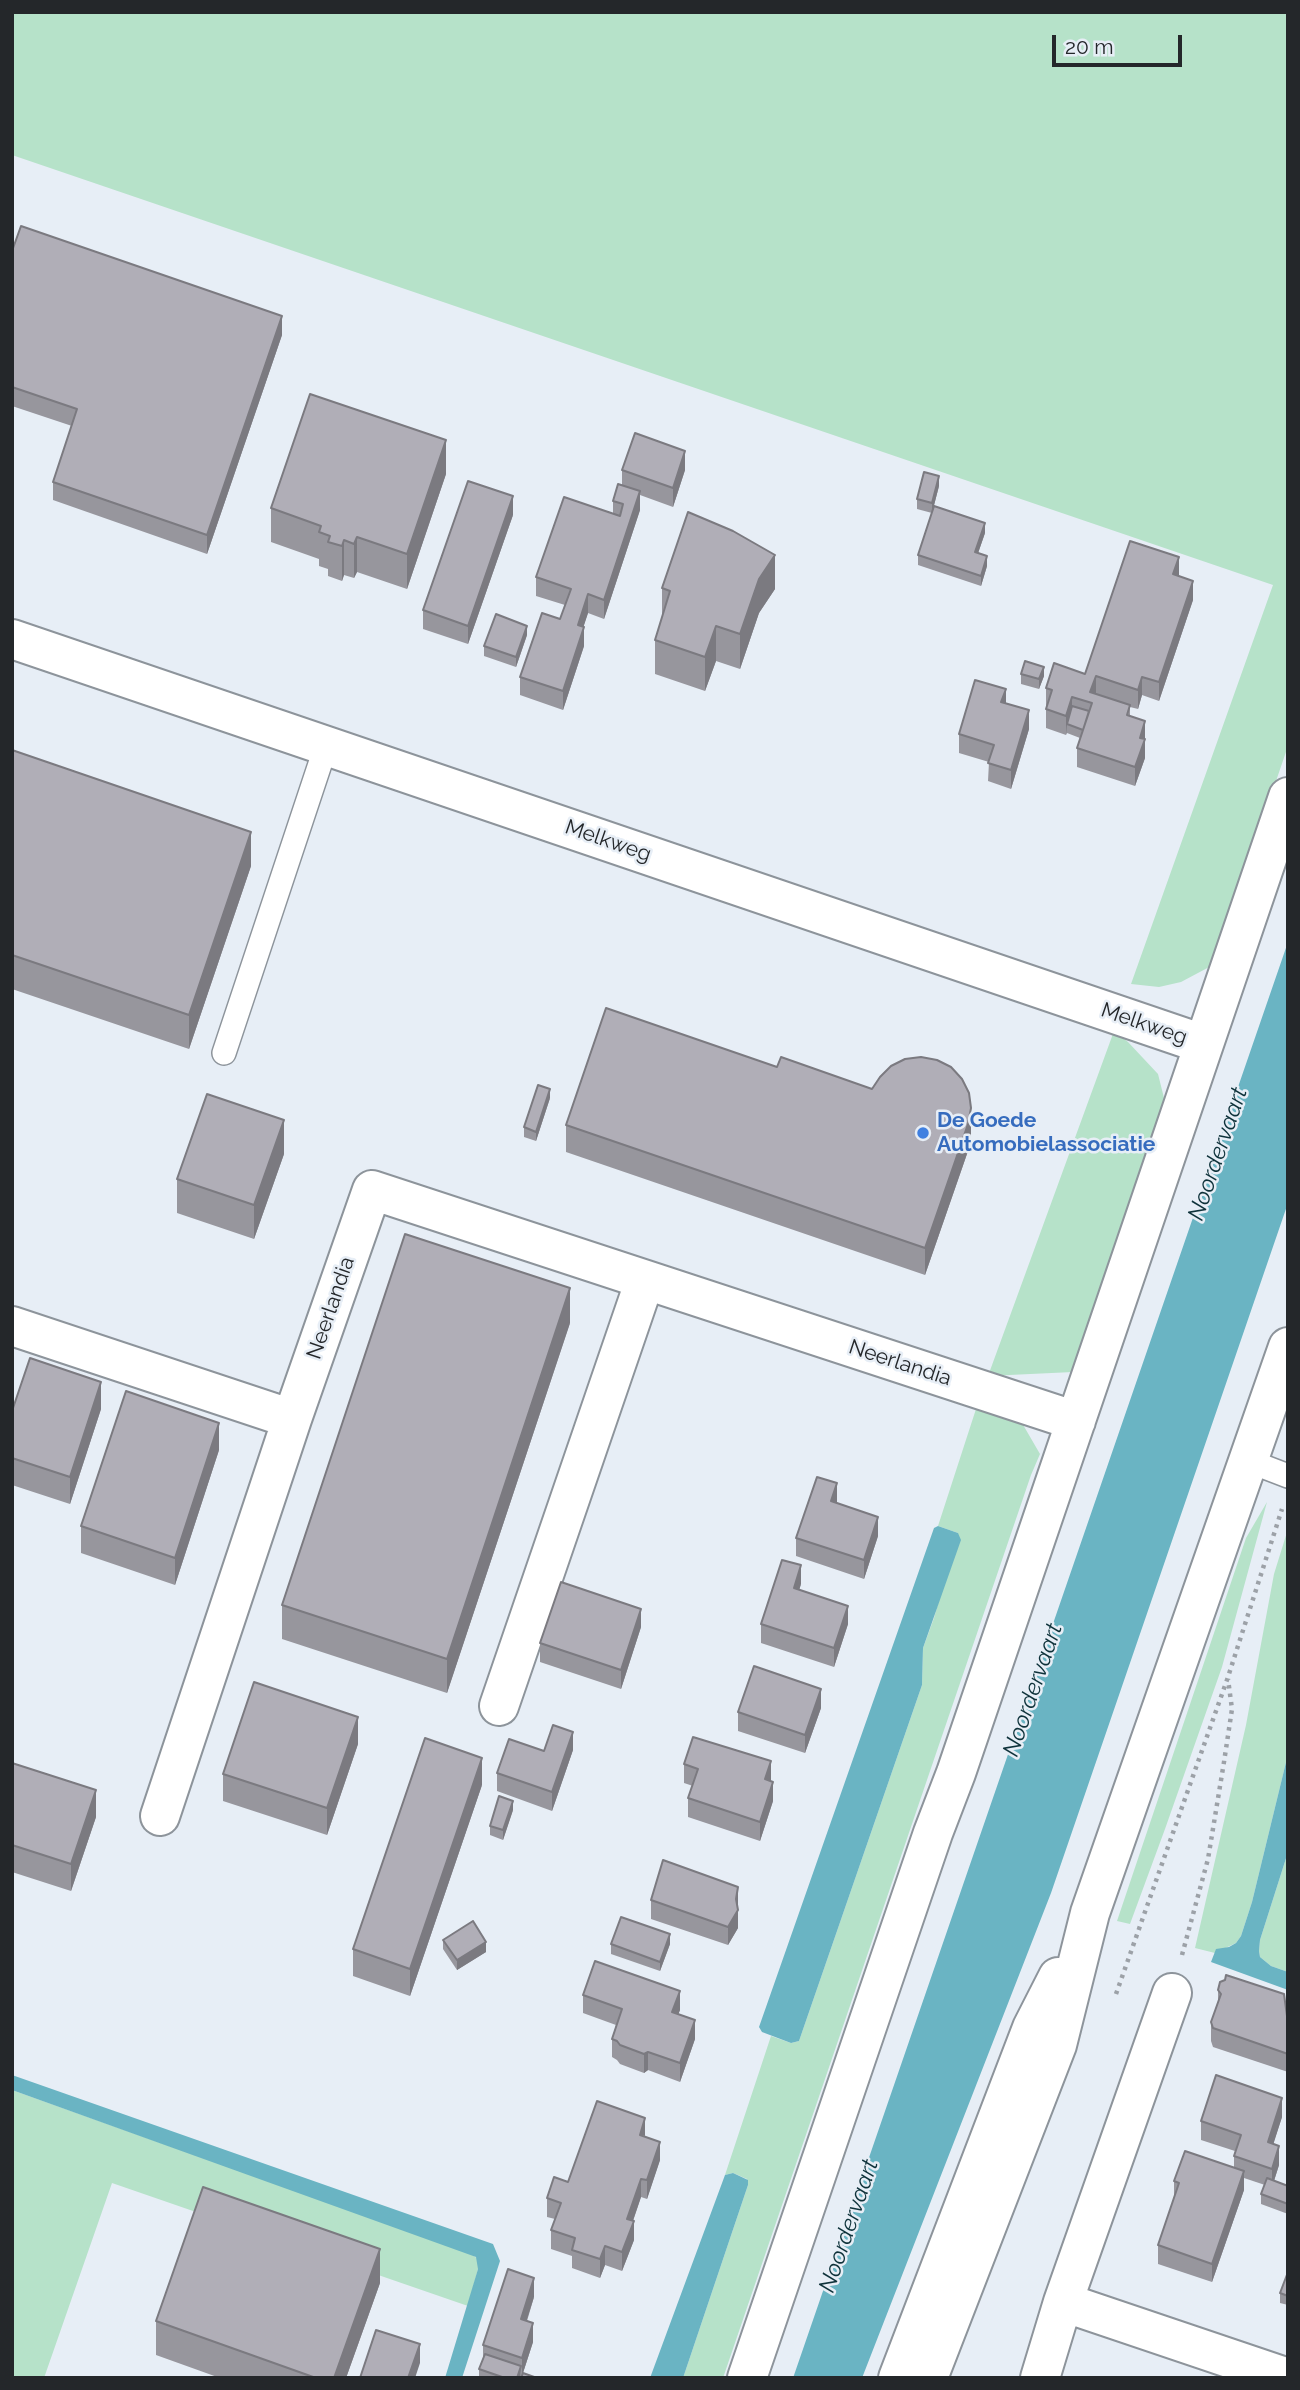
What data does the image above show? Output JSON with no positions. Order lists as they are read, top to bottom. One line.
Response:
{"streets":{"street":["Melkweg","Neerlandia"]},"water":["Noordervaart"],"places":["De Goede Automobielassociatie"],"scale_bar":"20 m"}
